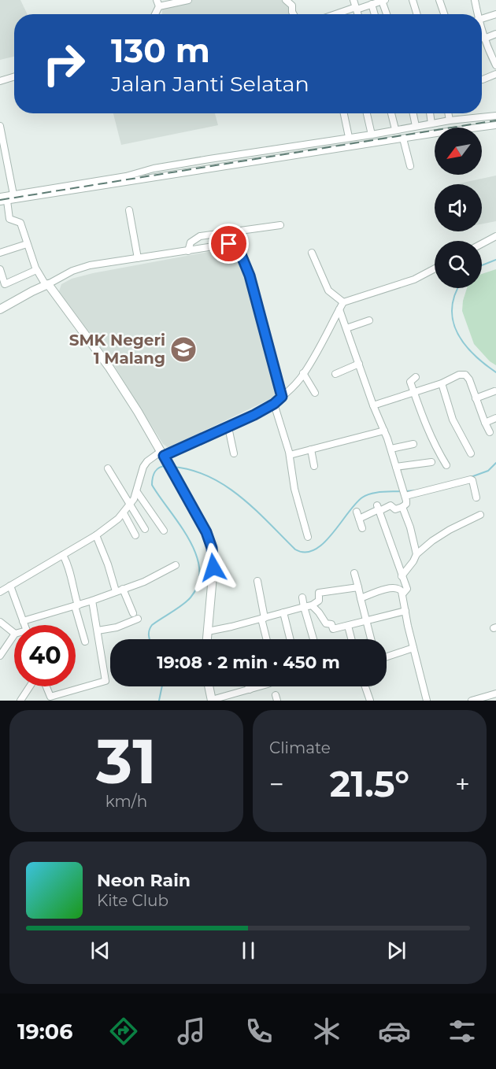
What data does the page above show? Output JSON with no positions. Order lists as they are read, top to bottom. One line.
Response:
{"places":{"school or university":["SMK Negeri 1 Malang"]},"north":"bottom left","page":{"turn":["130 m","Jalan Janti Selatan"],"limit":"40","trip":"19:08 · 2 min · 450 m","tile":[["31","km/h"],"Climate"],"heat":["−","21.5°","+"],"song":["Neon Rain","Kite Club"],"tabs":"19:06"}}
